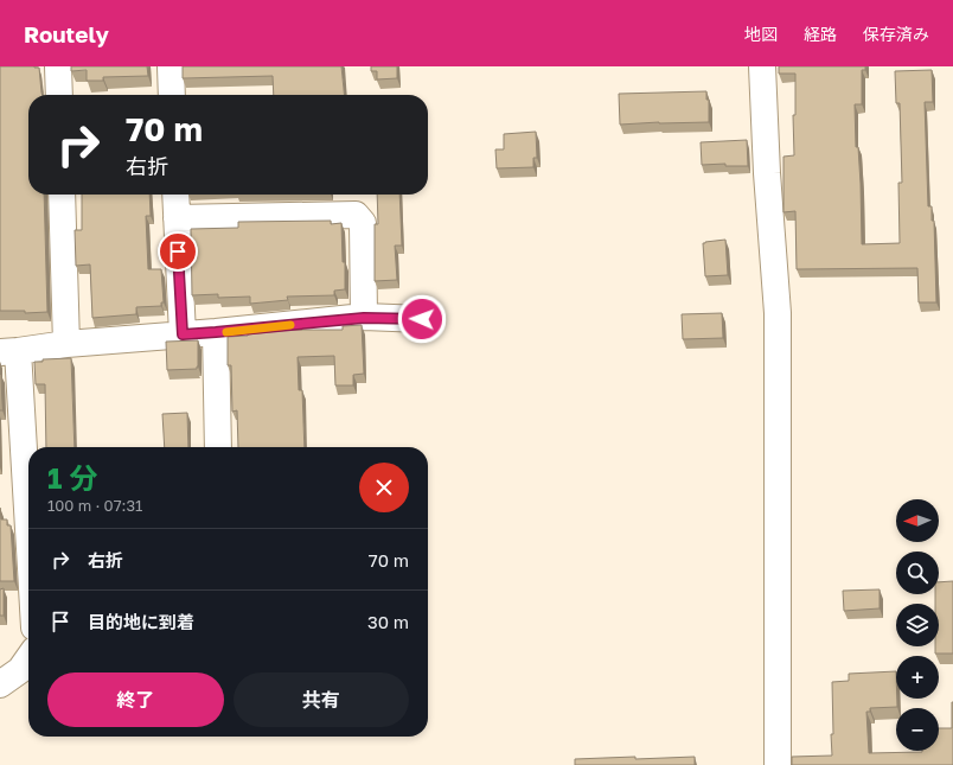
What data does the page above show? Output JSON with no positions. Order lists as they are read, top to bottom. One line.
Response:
{"north":"left","page":{"header":"Routely","nav":["地図","経路","保存済み"],"turn":["70 m","右折"],"heading":["1 分","100 m · 07:31"],"map_buttons":["+","−"],"list":[{"name":"右折","value":"70 m"},{"name":"目的地に到着","value":"30 m"}],"buttons":["終了","共有"]}}
